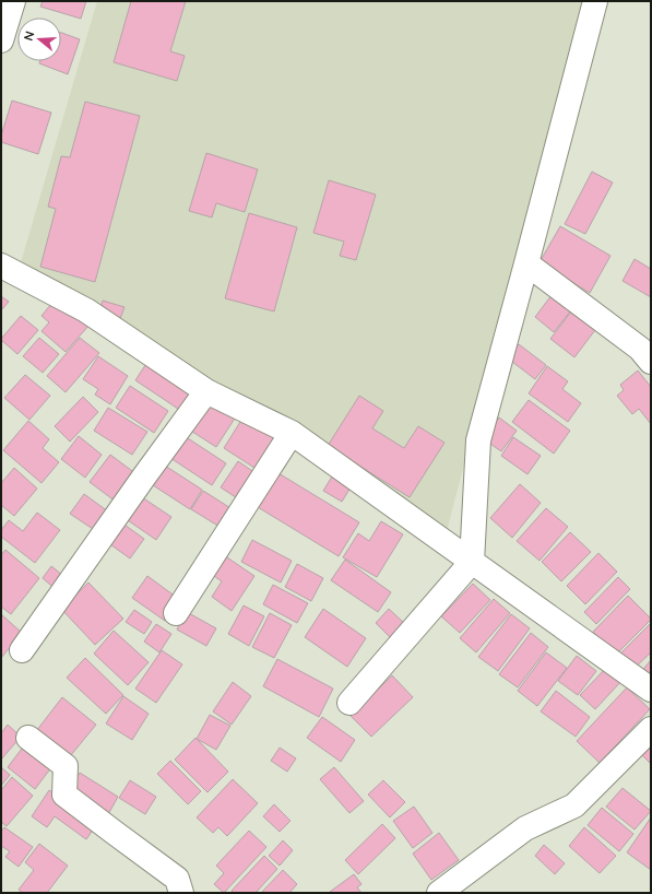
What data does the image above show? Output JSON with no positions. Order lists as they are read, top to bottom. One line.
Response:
{"north":"left"}
